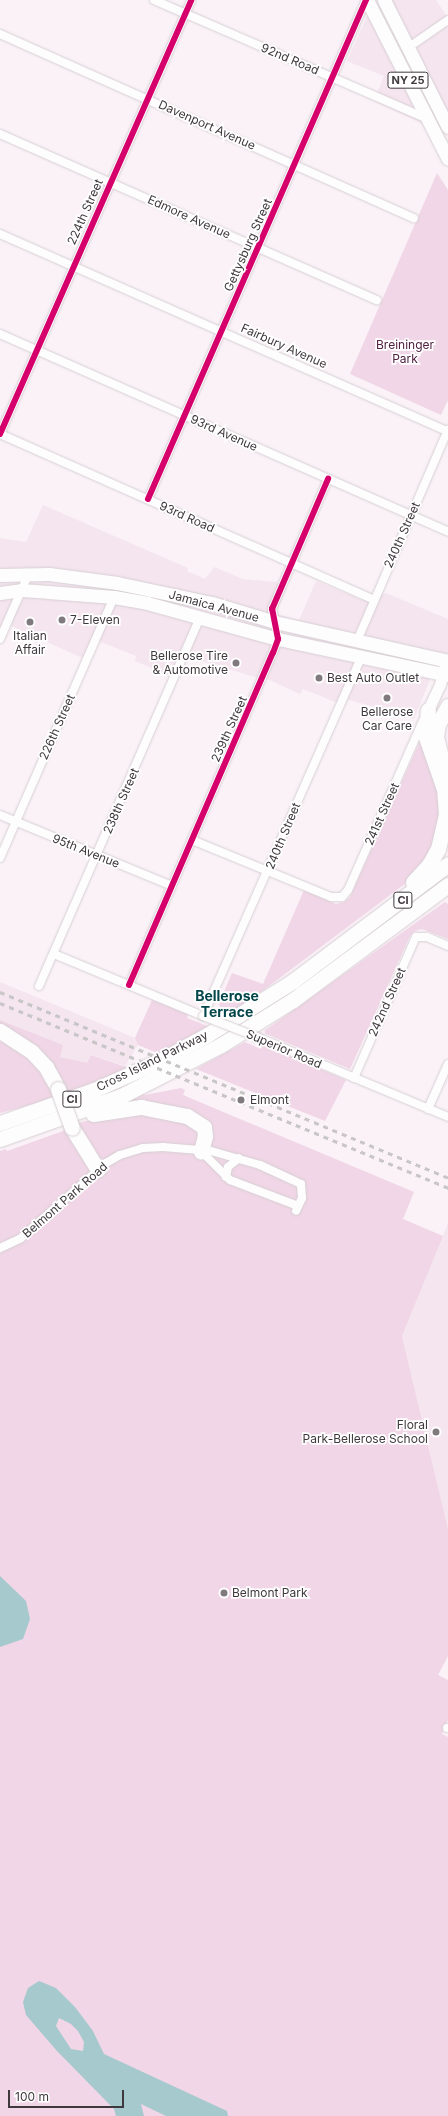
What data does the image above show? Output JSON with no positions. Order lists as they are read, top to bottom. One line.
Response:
{"streets":{"highway":["CI","Cross Island Parkway"],"main road":["NY 25","Jamaica Avenue"],"street":["92nd Road","Davenport Avenue","224th Street","Edmore Avenue","Gettysburg Street","Fairbury Avenue","93rd Avenue","93rd Road","240th Street","226th Street","239th Street","238th Street","241st Street","95th Avenue","242nd Street","Superior Road","Belmont Park Road"]},"crossings":[["92nd Road","NY 25"],["92nd Road","224th Street"],["92nd Road","Gettysburg Street"],["NY 25","Gettysburg Street"],["Davenport Avenue","224th Street"],["Davenport Avenue","Gettysburg Street"],["224th Street","Edmore Avenue"],["224th Street","Fairbury Avenue"],["224th Street","93rd Avenue"],["224th Street","93rd Road"],["Edmore Avenue","Gettysburg Street"],["Gettysburg Street","Fairbury Avenue"],["Gettysburg Street","93rd Avenue"],["Gettysburg Street","93rd Road"],["Fairbury Avenue","240th Street"],["93rd Avenue","240th Street"],["93rd Road","240th Street"],["240th Street","Jamaica Avenue"],["240th Street","241st Street"],["240th Street","Superior Road"],["Jamaica Avenue","226th Street"],["Jamaica Avenue","239th Street"],["Jamaica Avenue","238th Street"],["Jamaica Avenue","241st Street"],["226th Street","95th Avenue"],["239th Street","95th Avenue"],["239th Street","Superior Road"],["238th Street","95th Avenue"],["238th Street","Superior Road"],["242nd Street","Superior Road"]],"districts":["Bellerose Terrace"],"parks":["Breininger Park"],"places":["7-Eleven","Italian Affair","Bellerose Tire & Automotive","Best Auto Outlet","Bellerose Car Care","Elmont","Floral Park-Bellerose School","Belmont Park"],"scale_bar":"100 m"}
